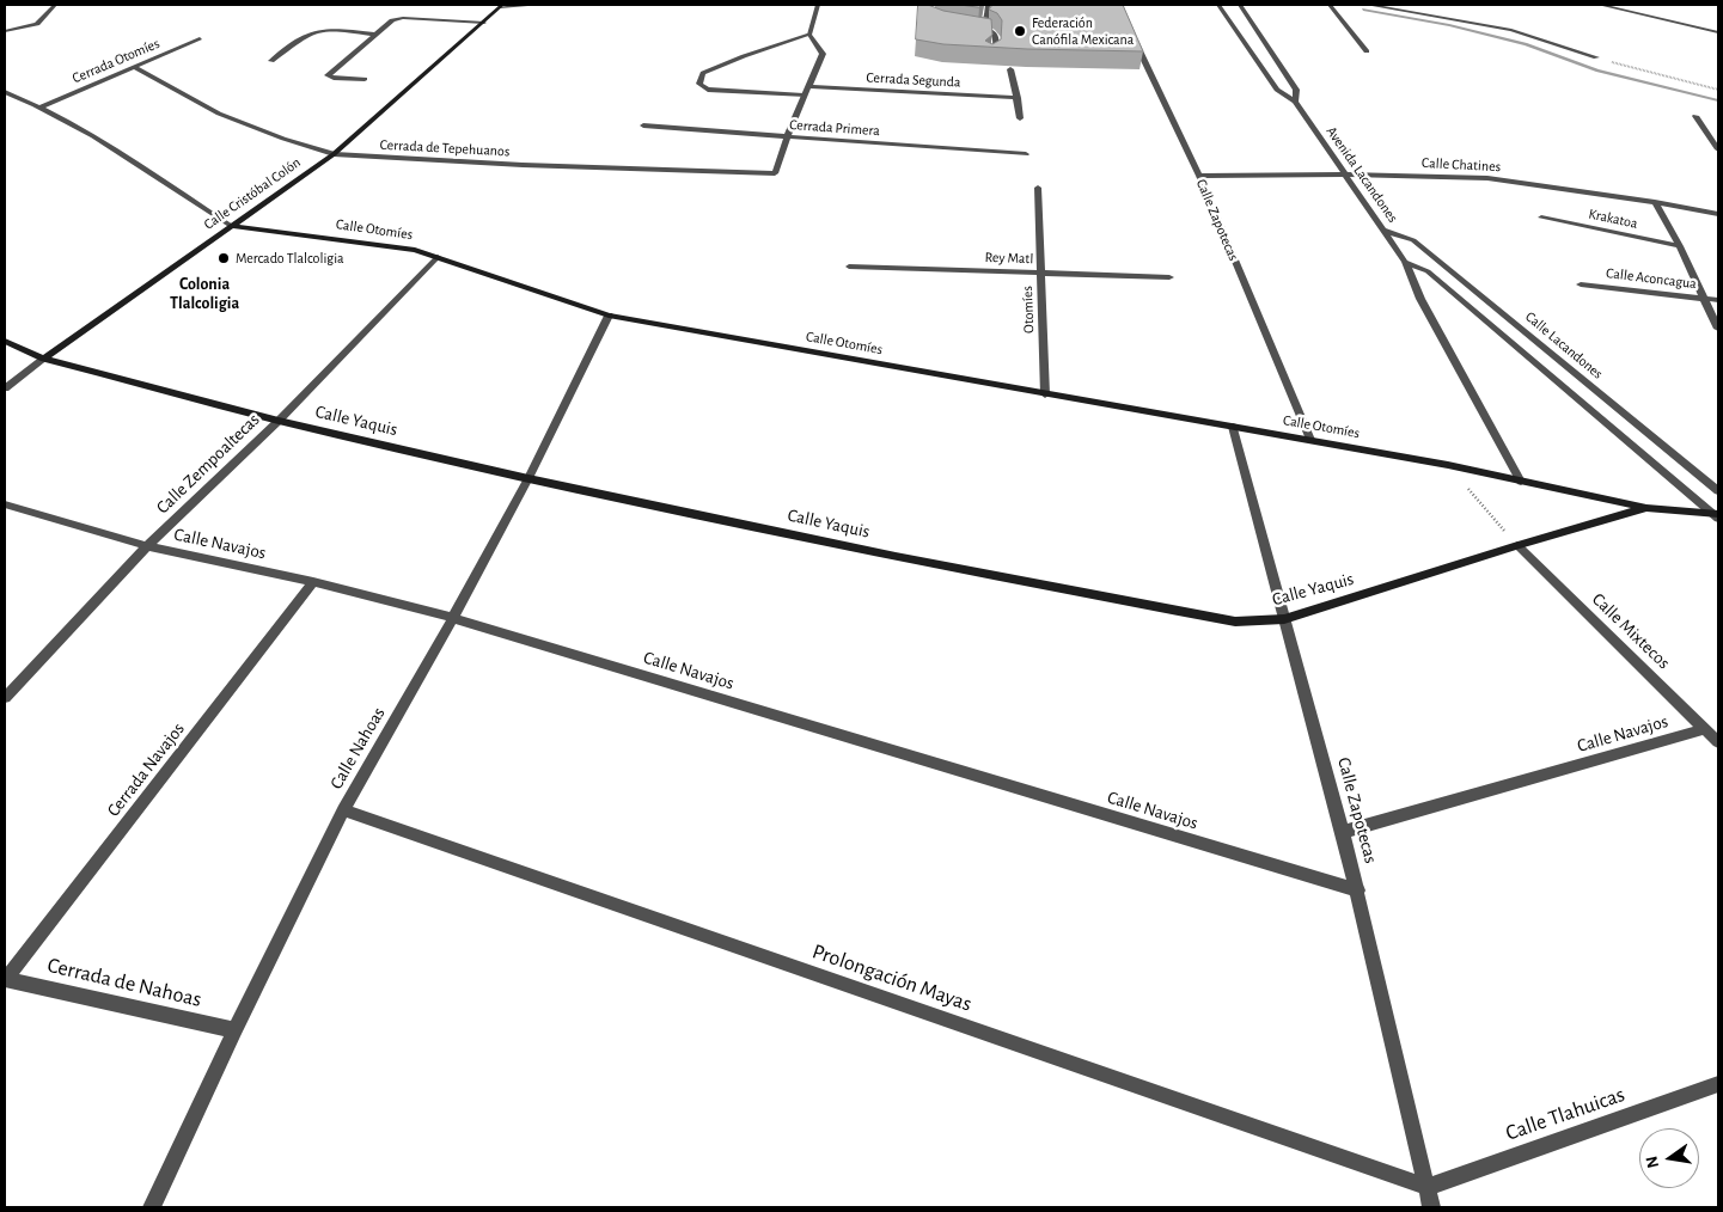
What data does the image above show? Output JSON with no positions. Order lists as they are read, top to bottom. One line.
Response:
{"streets":{"street":["Cerrada Otomíes","Cerrada Segunda","Cerrada Primera","Cerrada de Tepehuanos","Calle Chatines","Avenida Lacandones","Calle Cristóbal Colón","Krakatoa","Calle Zapotecas","Calle Otomíes","Rey Matl","Calle Aconcagua","Otomíes","Calle Lacandones","Calle Yaquis","Calle Zempoaltecas","Calle Navajos","Calle Mixtecos","Calle Nahoas","Cerrada Navajos","Prolongación Mayas","Cerrada de Nahoas","Calle Tlahuicas"]},"crossings":[["Cerrada Otomíes","Cerrada de Tepehuanos"],["Cerrada Otomíes","Calle Otomíes"],["Cerrada Primera","Cerrada de Tepehuanos"],["Cerrada de Tepehuanos","Calle Cristóbal Colón"],["Calle Chatines","Avenida Lacandones"],["Calle Chatines","Calle Zapotecas"],["Avenida Lacandones","Calle Lacandones"],["Calle Cristóbal Colón","Calle Otomíes"],["Calle Cristóbal Colón","Calle Yaquis"],["Calle Zapotecas","Calle Otomíes"],["Calle Zapotecas","Calle Yaquis"],["Calle Zapotecas","Calle Navajos"],["Calle Zapotecas","Prolongación Mayas"],["Calle Zapotecas","Calle Tlahuicas"],["Calle Otomíes","Otomíes"],["Calle Otomíes","Calle Lacandones"],["Calle Otomíes","Calle Yaquis"],["Calle Otomíes","Calle Zempoaltecas"],["Calle Otomíes","Calle Nahoas"],["Rey Matl","Otomíes"],["Calle Yaquis","Calle Zempoaltecas"],["Calle Yaquis","Calle Mixtecos"],["Calle Yaquis","Calle Nahoas"],["Calle Zempoaltecas","Calle Navajos"],["Calle Navajos","Calle Mixtecos"],["Calle Navajos","Calle Nahoas"],["Calle Navajos","Cerrada Navajos"],["Calle Nahoas","Prolongación Mayas"],["Calle Nahoas","Cerrada de Nahoas"],["Cerrada Navajos","Cerrada de Nahoas"],["Prolongación Mayas","Calle Tlahuicas"]],"districts":["Colonia Tlalcoligia"],"places":["Federación Canófila Mexicana","Mercado Tlalcoligia"],"north":"left"}
